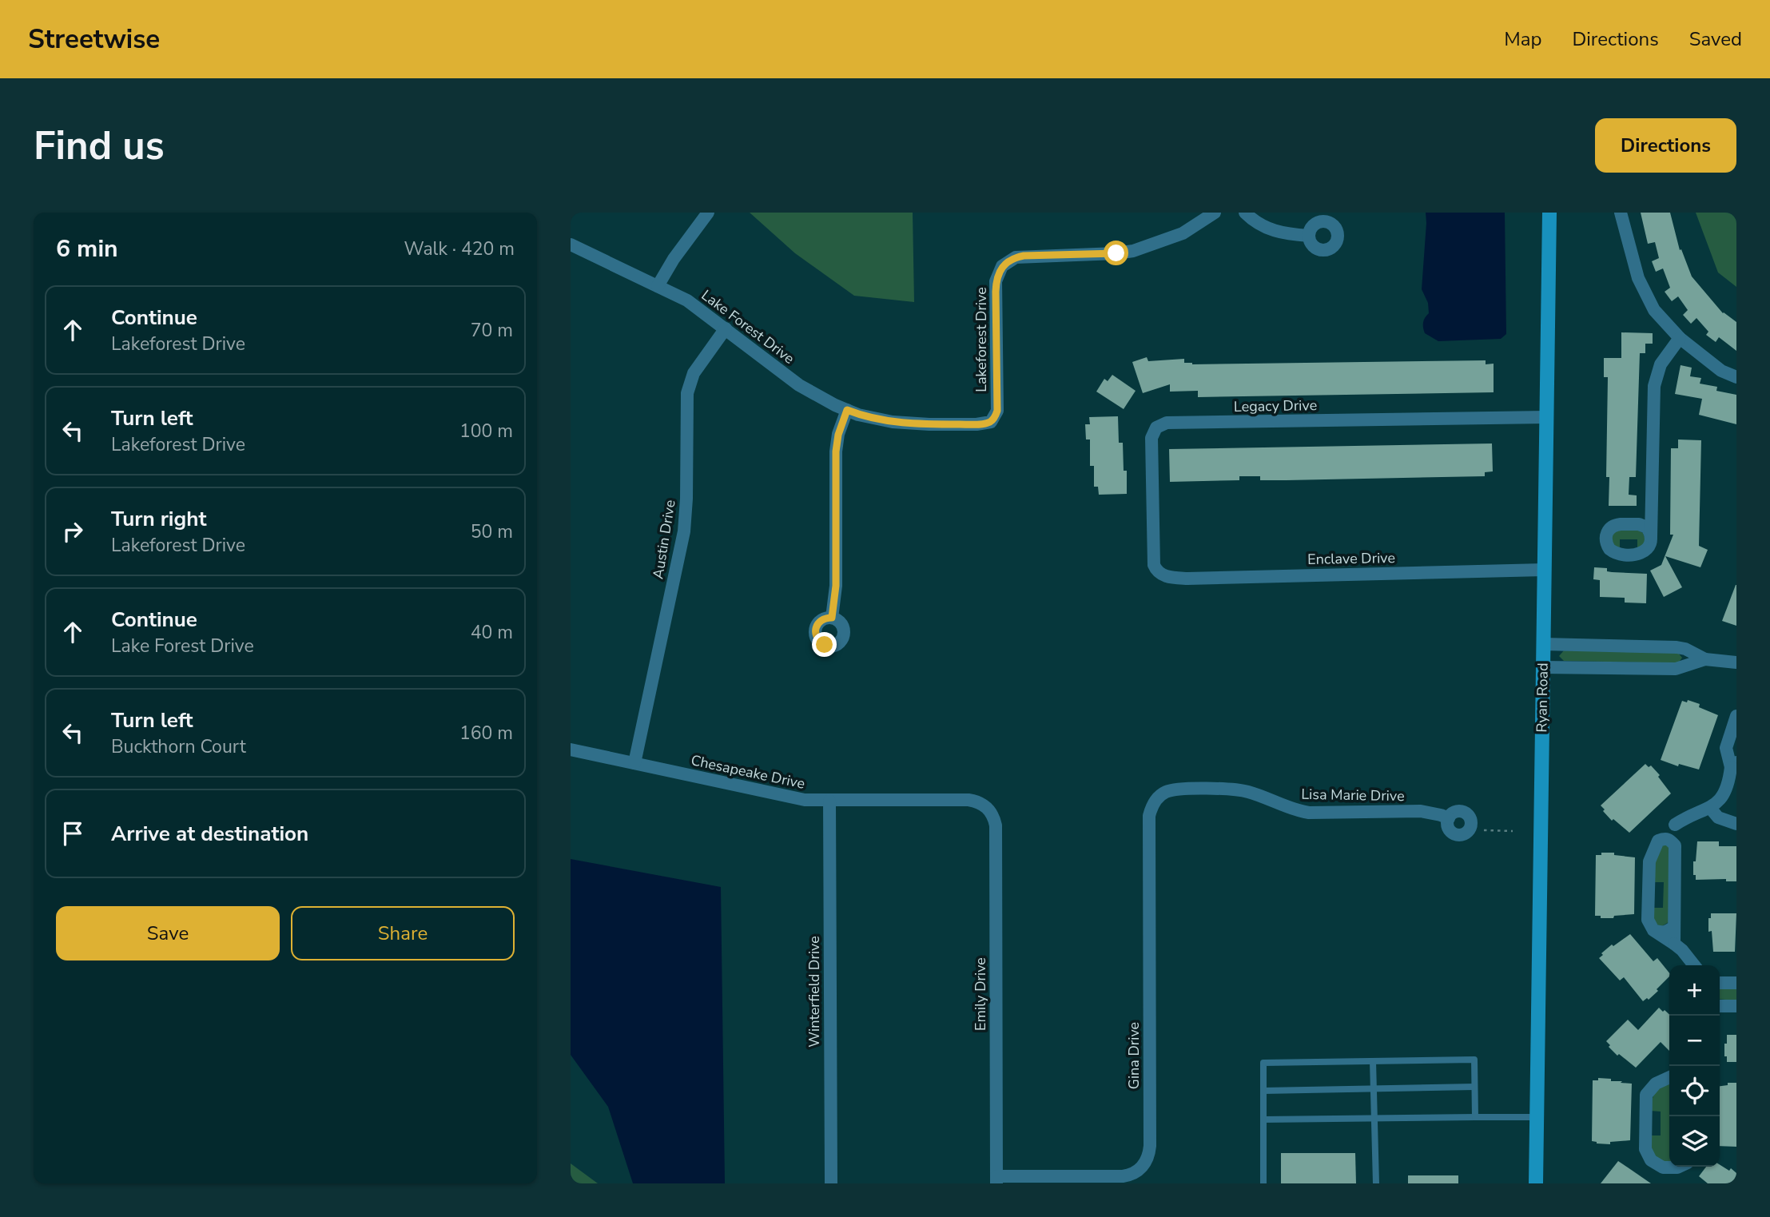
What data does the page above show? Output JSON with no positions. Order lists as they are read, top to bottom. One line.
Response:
{"streets":{"main road":["Ryan Road"],"street":["Lake Forest Drive","Lakeforest Drive","Legacy Drive","Austin Drive","Enclave Drive","Chesapeake Drive","Lisa Marie Drive","Winterfield Drive","Emily Drive","Gina Drive"]},"crossings":[["Lake Forest Drive","Lakeforest Drive"],["Lake Forest Drive","Austin Drive"],["Legacy Drive","Enclave Drive"],["Legacy Drive","Ryan Road"],["Austin Drive","Chesapeake Drive"],["Enclave Drive","Ryan Road"],["Chesapeake Drive","Winterfield Drive"],["Chesapeake Drive","Emily Drive"],["Lisa Marie Drive","Gina Drive"],["Emily Drive","Gina Drive"]],"page":{"header":"Streetwise","nav":["Map","Directions","Saved"],"buttons":["Directions",["Save","Share"]],"title":"Find us","heading":["6 min","Walk · 420 m"],"list":[["Continue","Lakeforest Drive","70 m"],["Turn left","Lakeforest Drive","100 m"],["Turn right","Lakeforest Drive","50 m"],["Continue","Lake Forest Drive","40 m"],["Turn left","Buckthorn Court","160 m"],"Arrive at destination"],"map_buttons":["+","−"]}}
